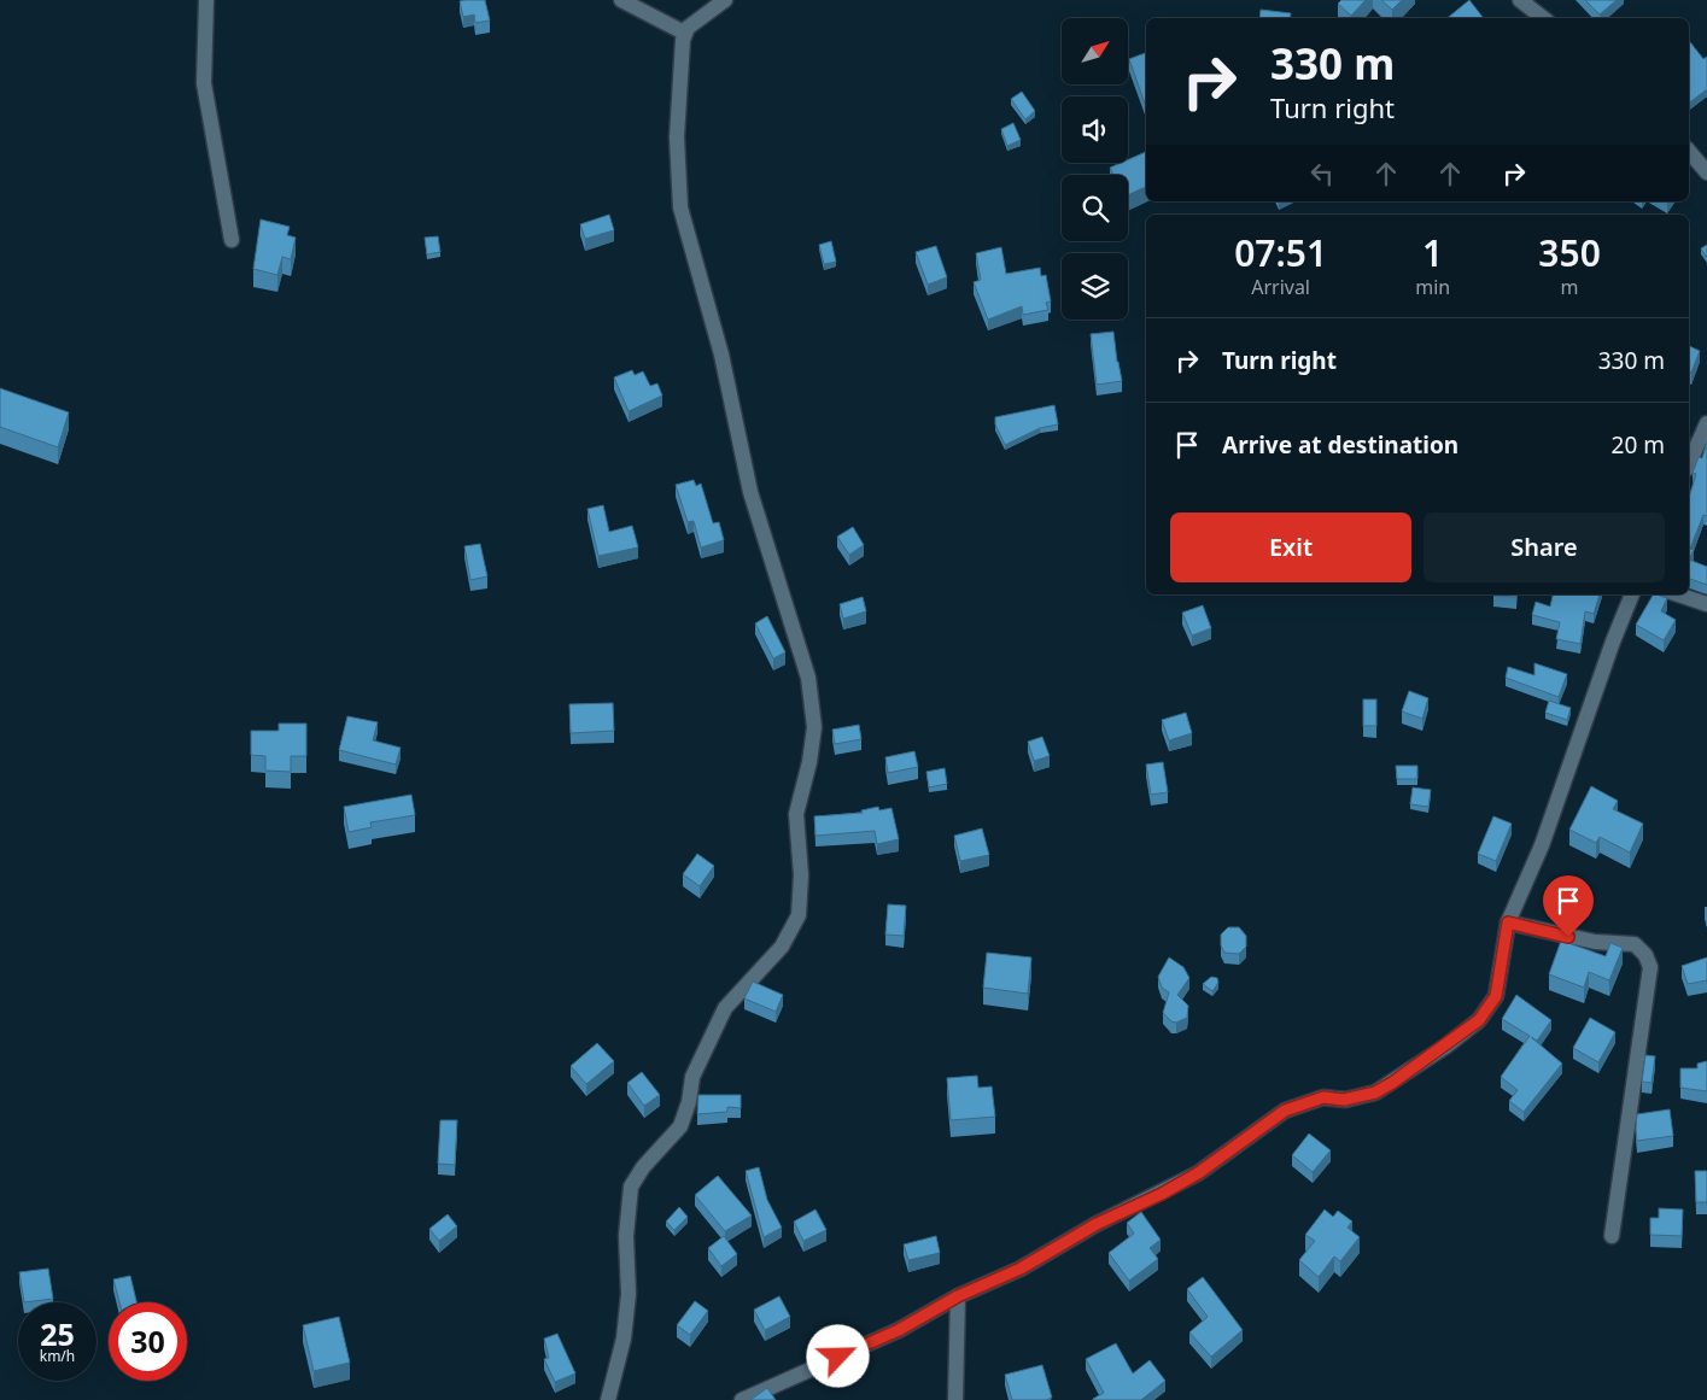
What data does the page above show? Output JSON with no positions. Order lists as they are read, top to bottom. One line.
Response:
{"north":"top right","page":{"turn":["330 m","Turn right"],"eta":["07:51","Arrival","1","min","350","m"],"list":[{"name":"Turn right","value":"330 m"},{"name":"Arrive at destination","value":"20 m"}],"buttons":["Exit","Share"],"speed":"25 km/h","limit":"30"}}
